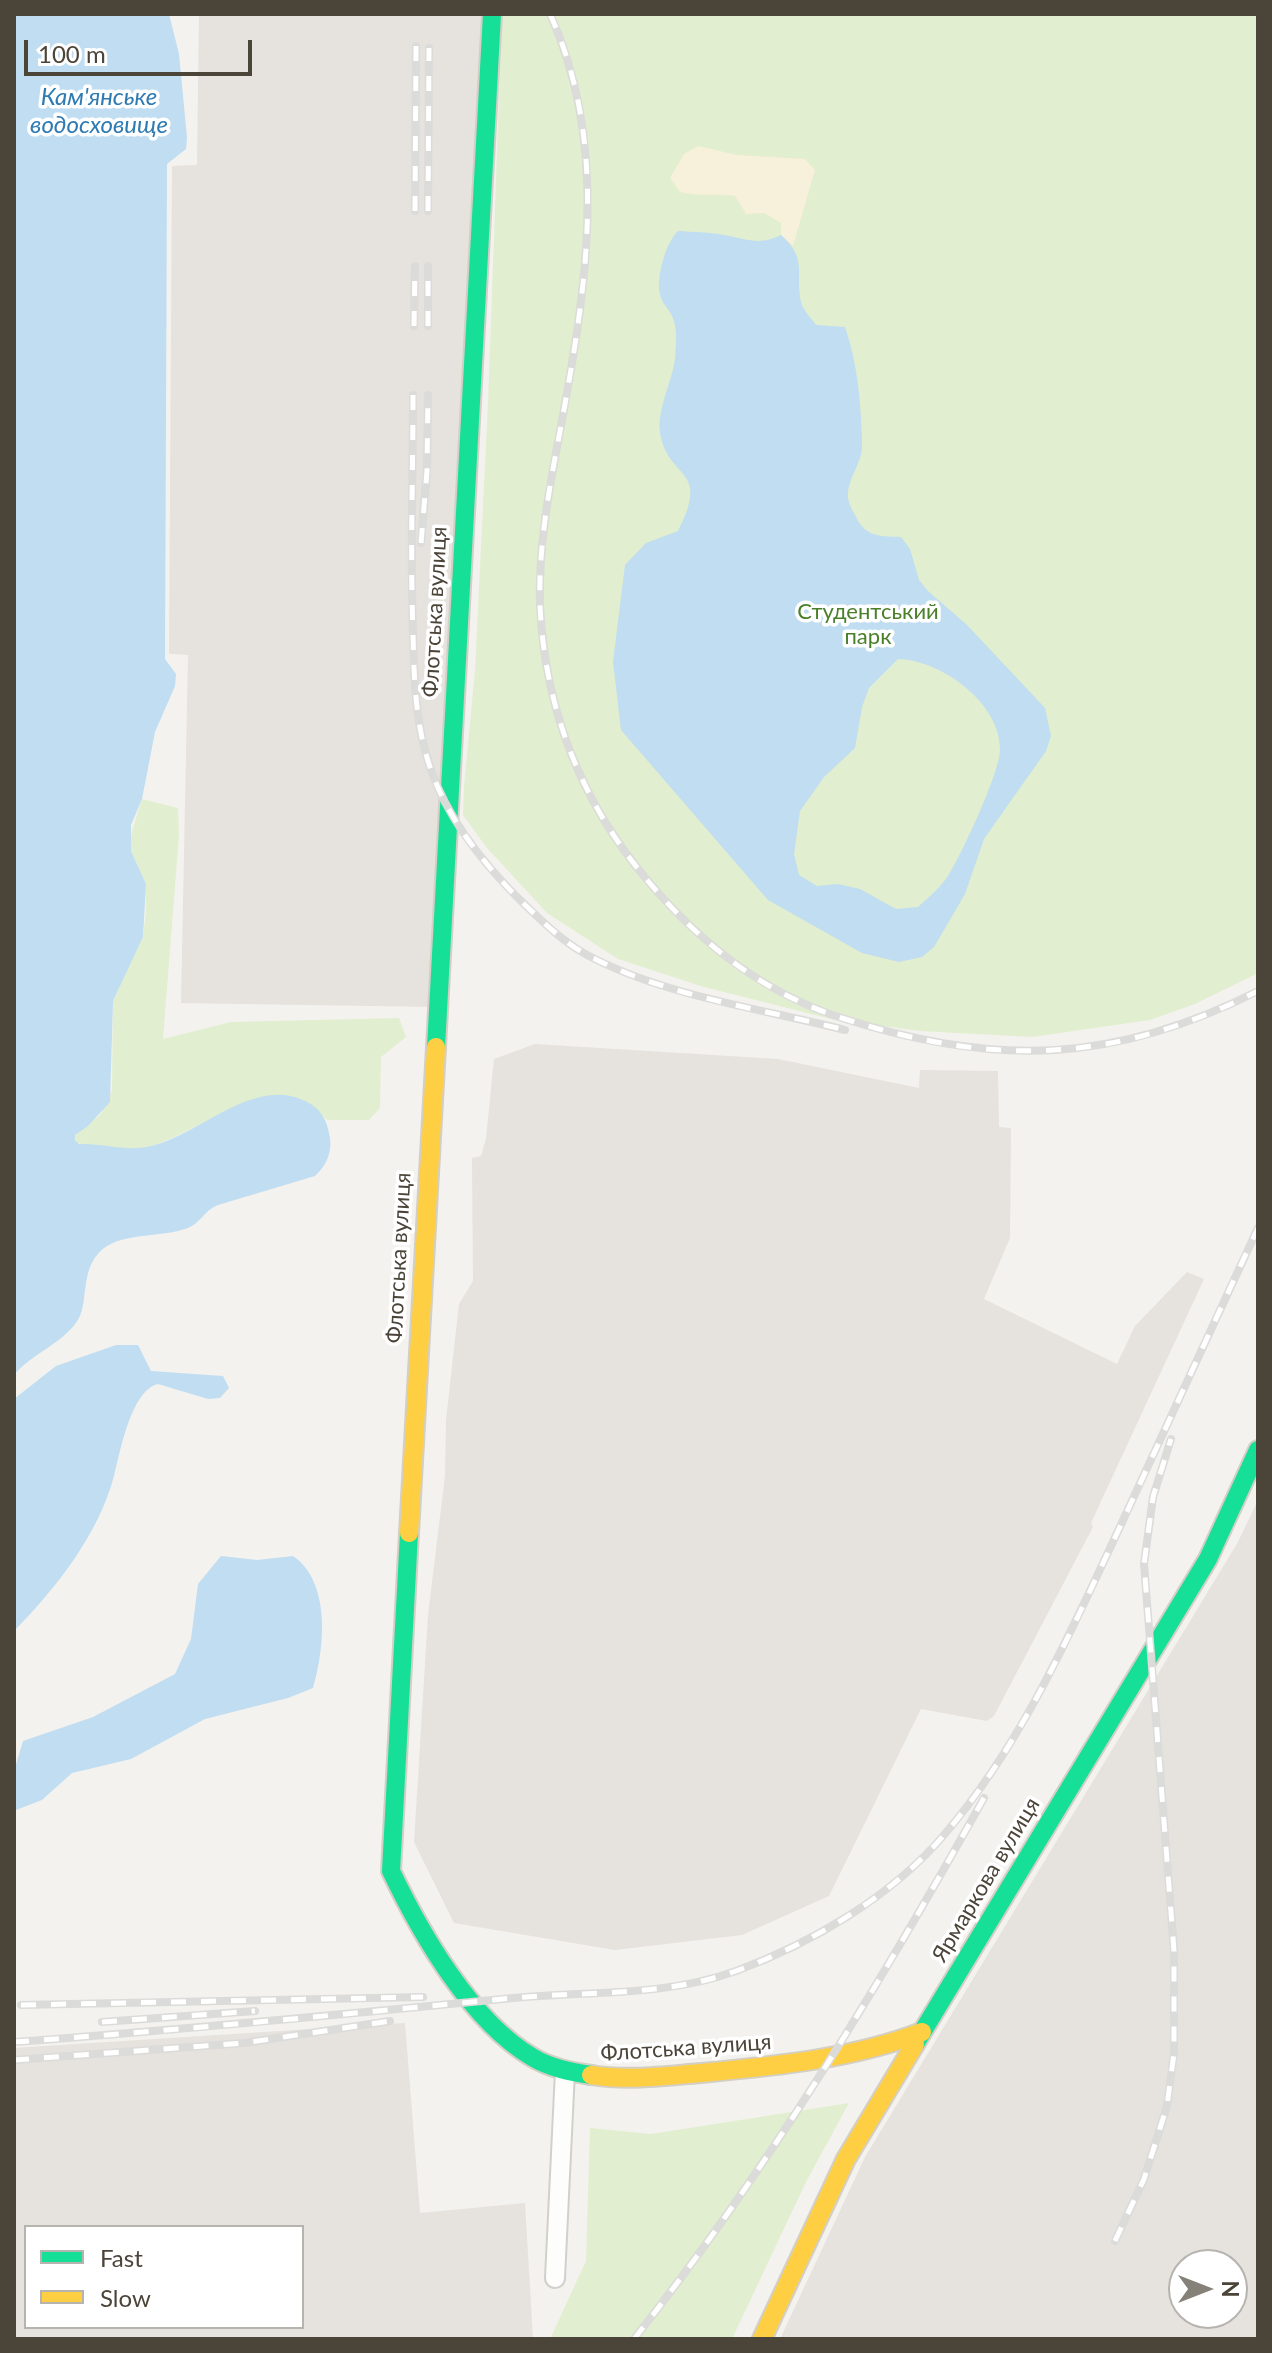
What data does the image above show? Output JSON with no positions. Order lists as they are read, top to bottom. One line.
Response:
{"streets":{"street":["Флотська вулиця","Ярмаркова вулиця"]},"crossings":[["Флотська вулиця","Ярмаркова вулиця"]],"water":["Кам'янське водосховище"],"parks":["Студентський парк"],"legend":["Fast","Slow"],"scale_bar":"100 m","north":"right"}
